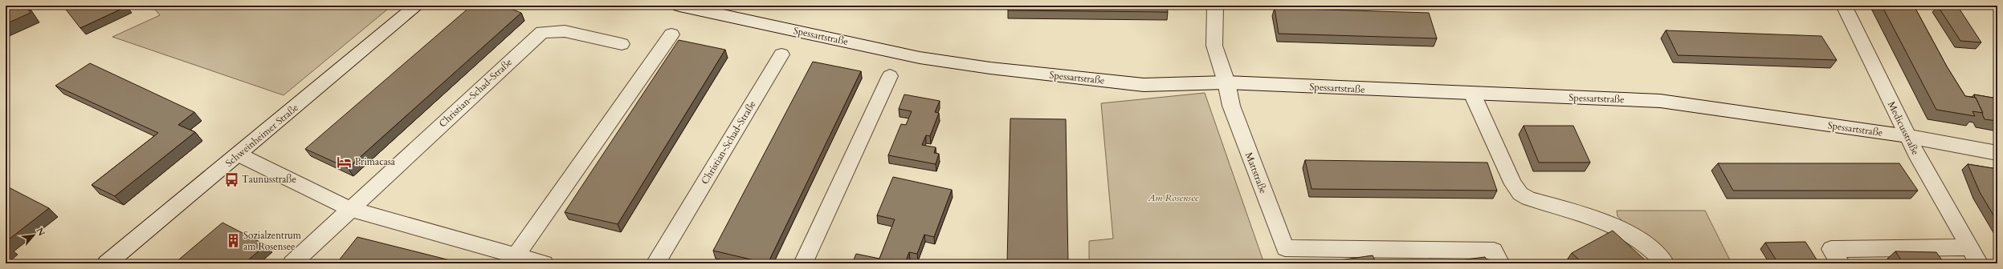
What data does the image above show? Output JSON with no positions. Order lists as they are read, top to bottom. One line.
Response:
{"streets":{"street":["Spessartstraße","Christian-Schad-Straße","Medicusstraße","Schweinheimer Straße","Mattstraße"]},"crossings":[["Spessartstraße","Medicusstraße"],["Spessartstraße","Mattstraße"]],"parks":["Am Rosensee"],"places":{"hotel":["Primacasa"],"bus stop":["Taunusstraße"],"building":["Sozialzentrum am Rosensee"]},"north":"top right"}
